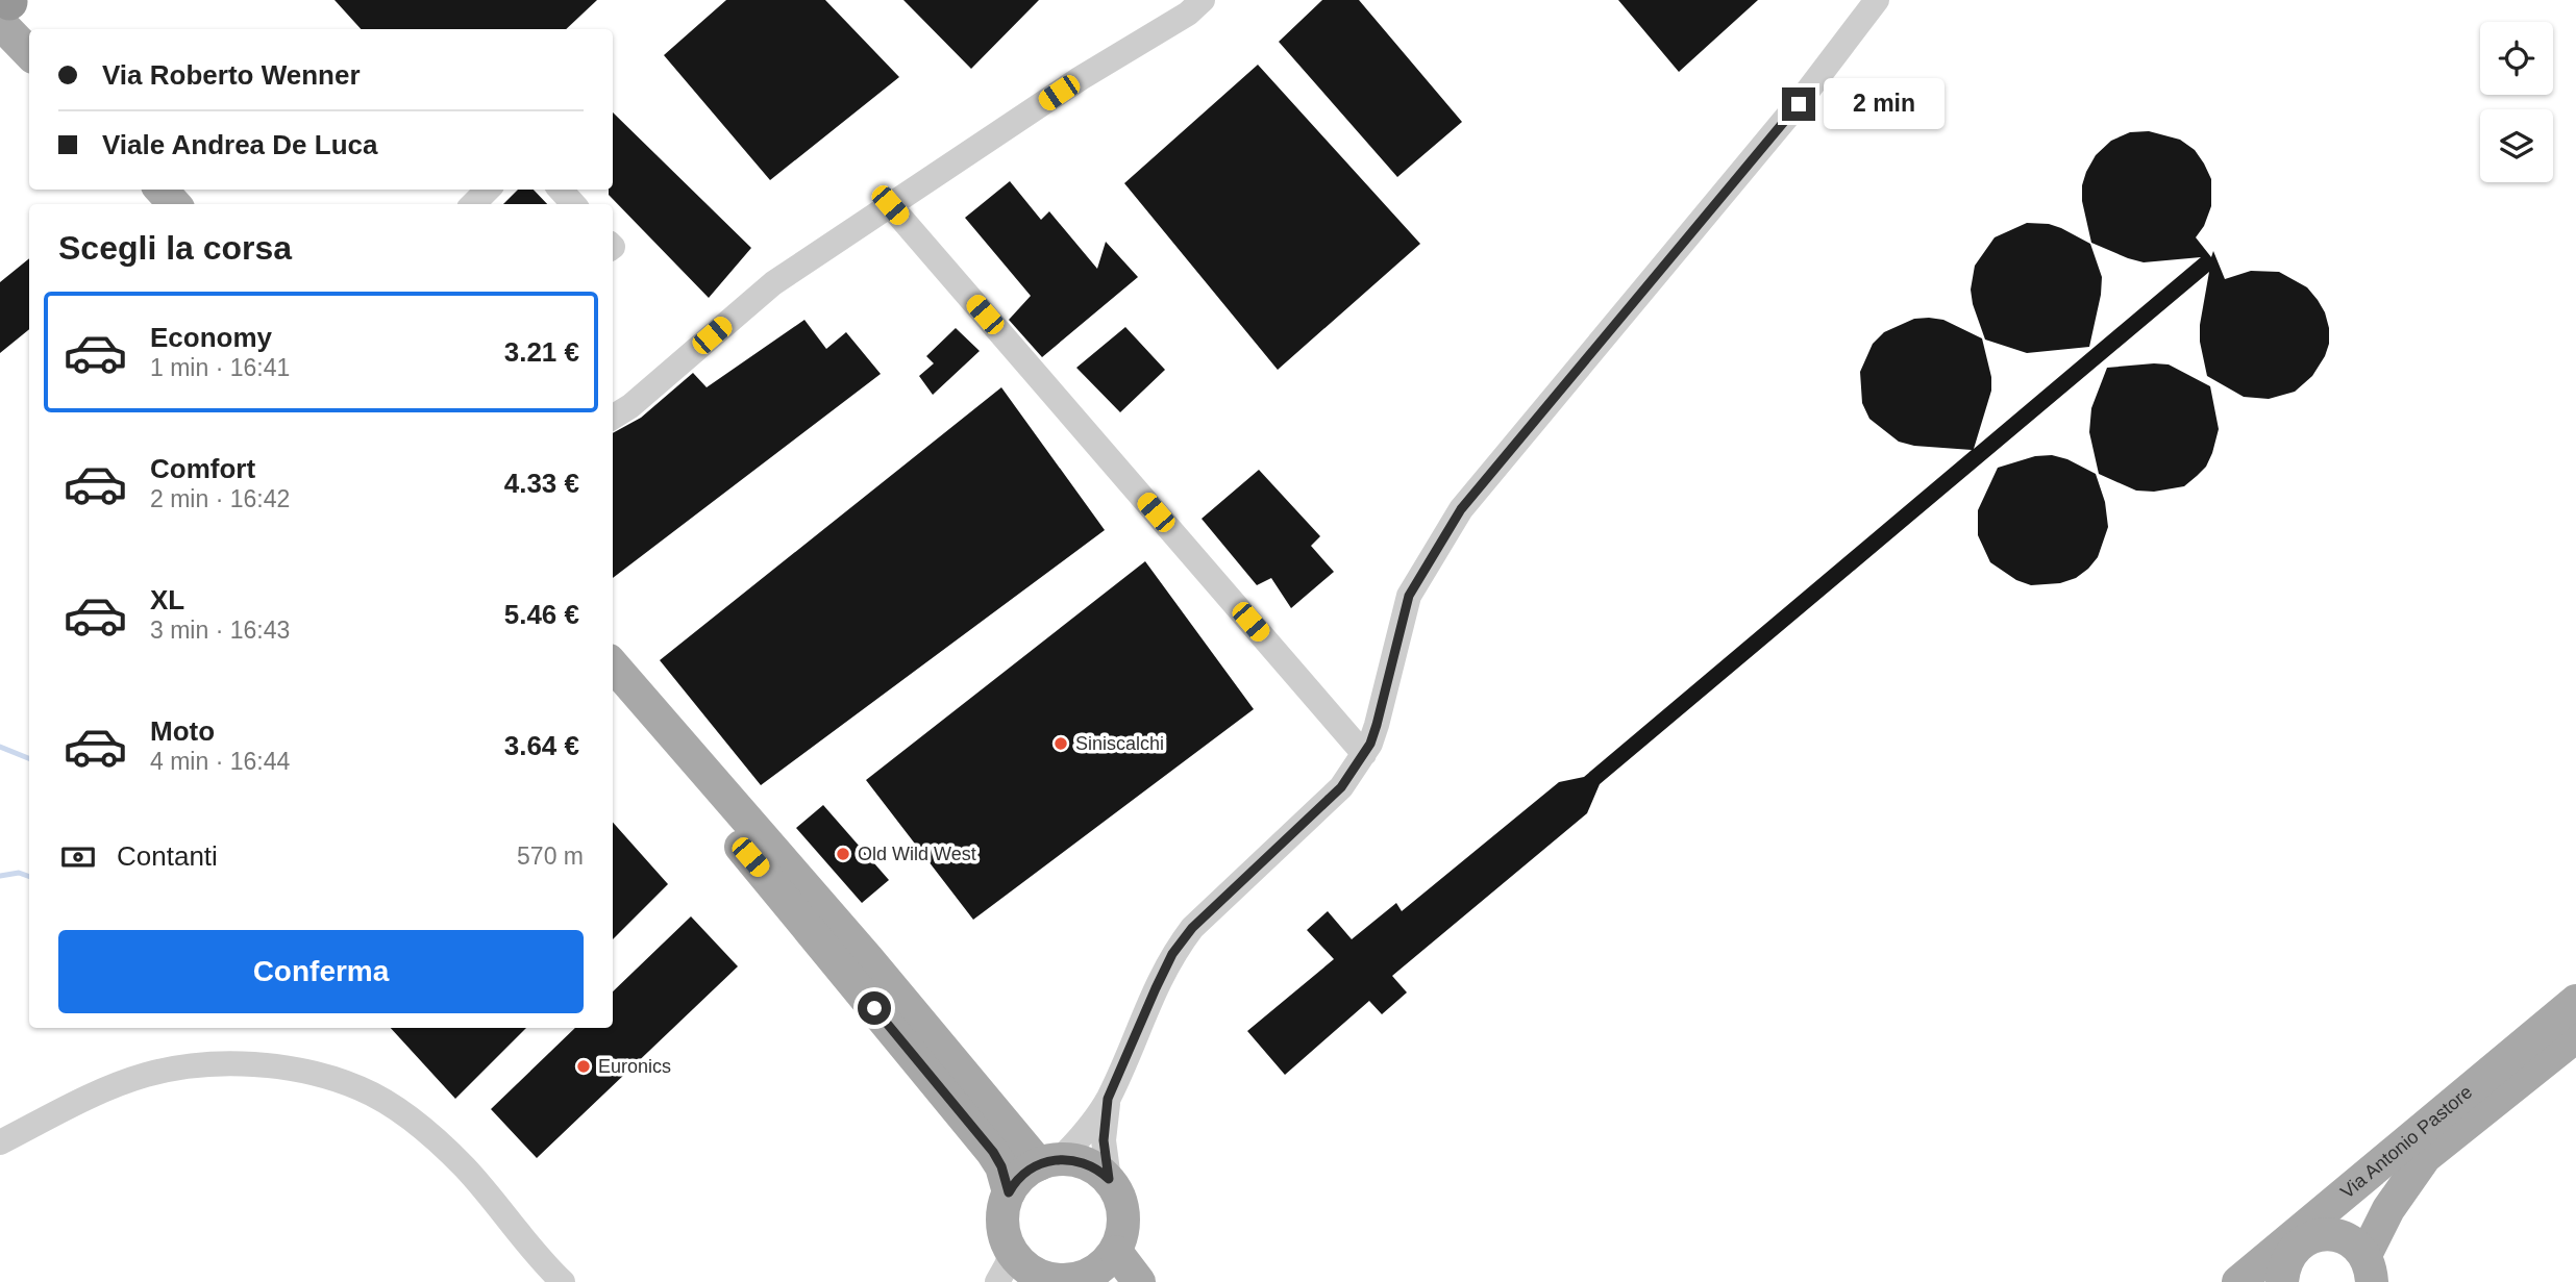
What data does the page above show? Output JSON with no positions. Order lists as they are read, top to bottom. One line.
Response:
{"streets":{"main road":["Via Antonio Pastore"]},"places":["Siniscalchi","Old Wild West","Euronics"],"page":{"banner":["Via Roberto Wenner","Viale Andrea De Luca"],"bubble":"2 min","heading":"Scegli la corsa","list":[{"name":"Economy","note":"1 min · 16:41","value":"3.21 €"},{"name":"Comfort","note":"2 min · 16:42","value":"4.33 €"},{"name":"XL","note":"3 min · 16:43","value":"5.46 €"},{"name":"Moto","note":"4 min · 16:44","value":"3.64 €"}],"pay":["Contanti","570 m"],"buttons":"Conferma"}}
